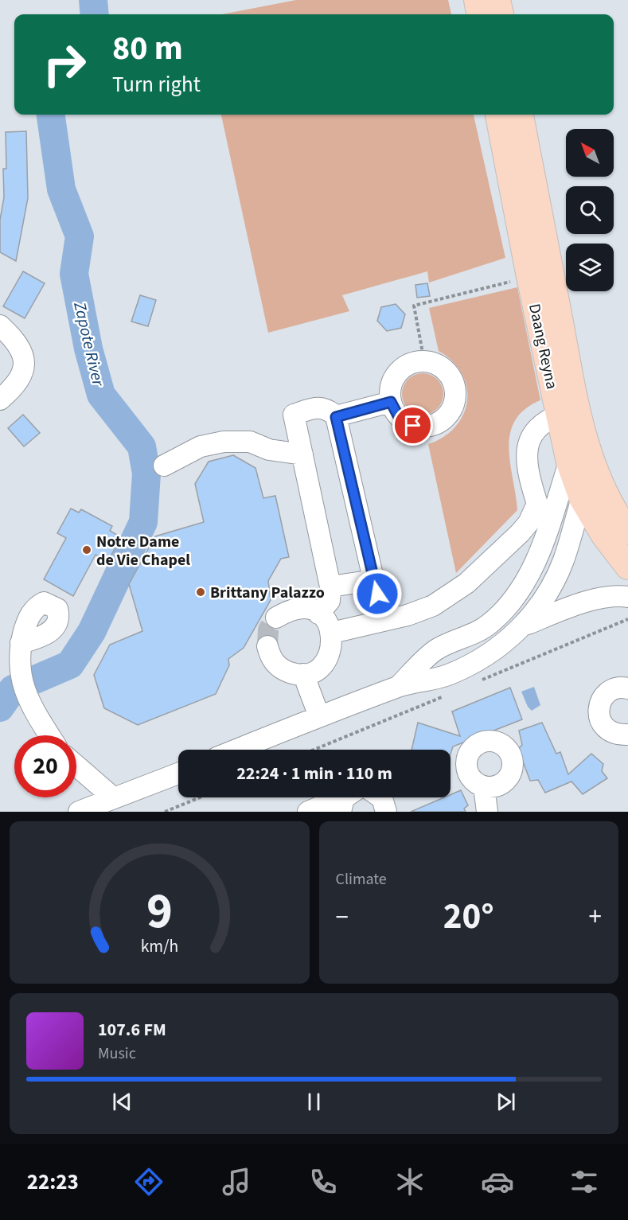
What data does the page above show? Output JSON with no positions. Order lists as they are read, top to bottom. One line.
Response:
{"streets":{"main road":["Daang Reyna"]},"water":["Zapote River"],"places":["Notre Dame de Vie Chapel","Brittany Palazzo"],"north":"top left","page":{"turn":["80 m","Turn right"],"limit":"20","trip":"22:24 · 1 min · 110 m","tile":"Climate","heat":["−","20°","+"],"song":["107.6 FM","Music"],"tabs":"22:23","gauge":["9","km/h"]}}
